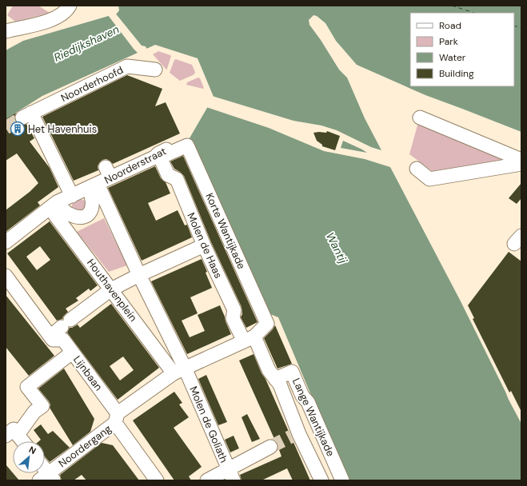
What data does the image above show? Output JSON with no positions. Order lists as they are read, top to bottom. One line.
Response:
{"streets":{"street":["Noorderhoofd","Noorderstraat","Korte Wantijkade","Molen de Haas","Houthavenplein","Lijnbaan","Lange Wantijkade","Molen de Goliath","Noordergang"]},"crossings":[["Noorderhoofd","Noorderstraat"],["Noorderstraat","Korte Wantijkade"],["Noorderstraat","Molen de Haas"],["Noorderstraat","Houthavenplein"],["Korte Wantijkade","Molen de Haas"],["Korte Wantijkade","Lange Wantijkade"],["Korte Wantijkade","Noordergang"],["Molen de Haas","Lange Wantijkade"],["Molen de Haas","Noordergang"],["Houthavenplein","Molen de Goliath"],["Houthavenplein","Noordergang"],["Lijnbaan","Noordergang"],["Lange Wantijkade","Noordergang"],["Molen de Goliath","Noordergang"]],"water":["Riedijkshaven","Wantij"],"places":{"building":["Het Havenhuis"]},"legend":["Road","Park","Water","Building"],"north":"top right"}
